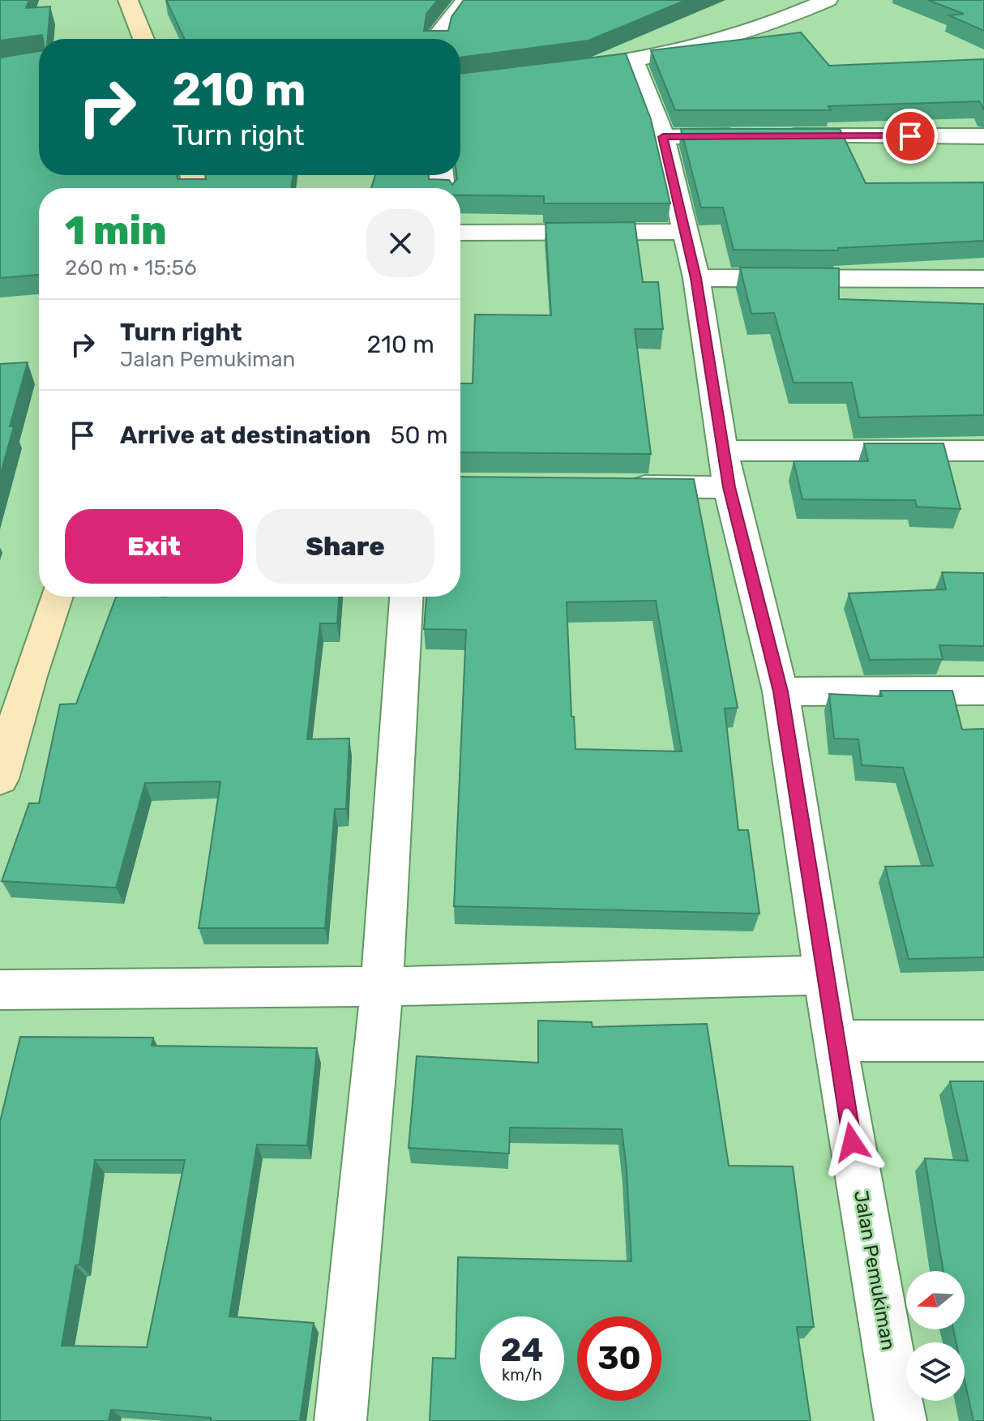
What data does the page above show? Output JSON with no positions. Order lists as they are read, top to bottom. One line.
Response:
{"streets":{"street":["Jalan Pemukiman"]},"north":"left","page":{"turn":["210 m","Turn right"],"heading":["1 min","260 m · 15:56"],"list":[{"name":"Turn right","note":"Jalan Pemukiman","value":"210 m"},{"name":"Arrive at destination","value":"50 m"}],"buttons":["Exit","Share"],"speed":"24 km/h","limit":"30"}}
